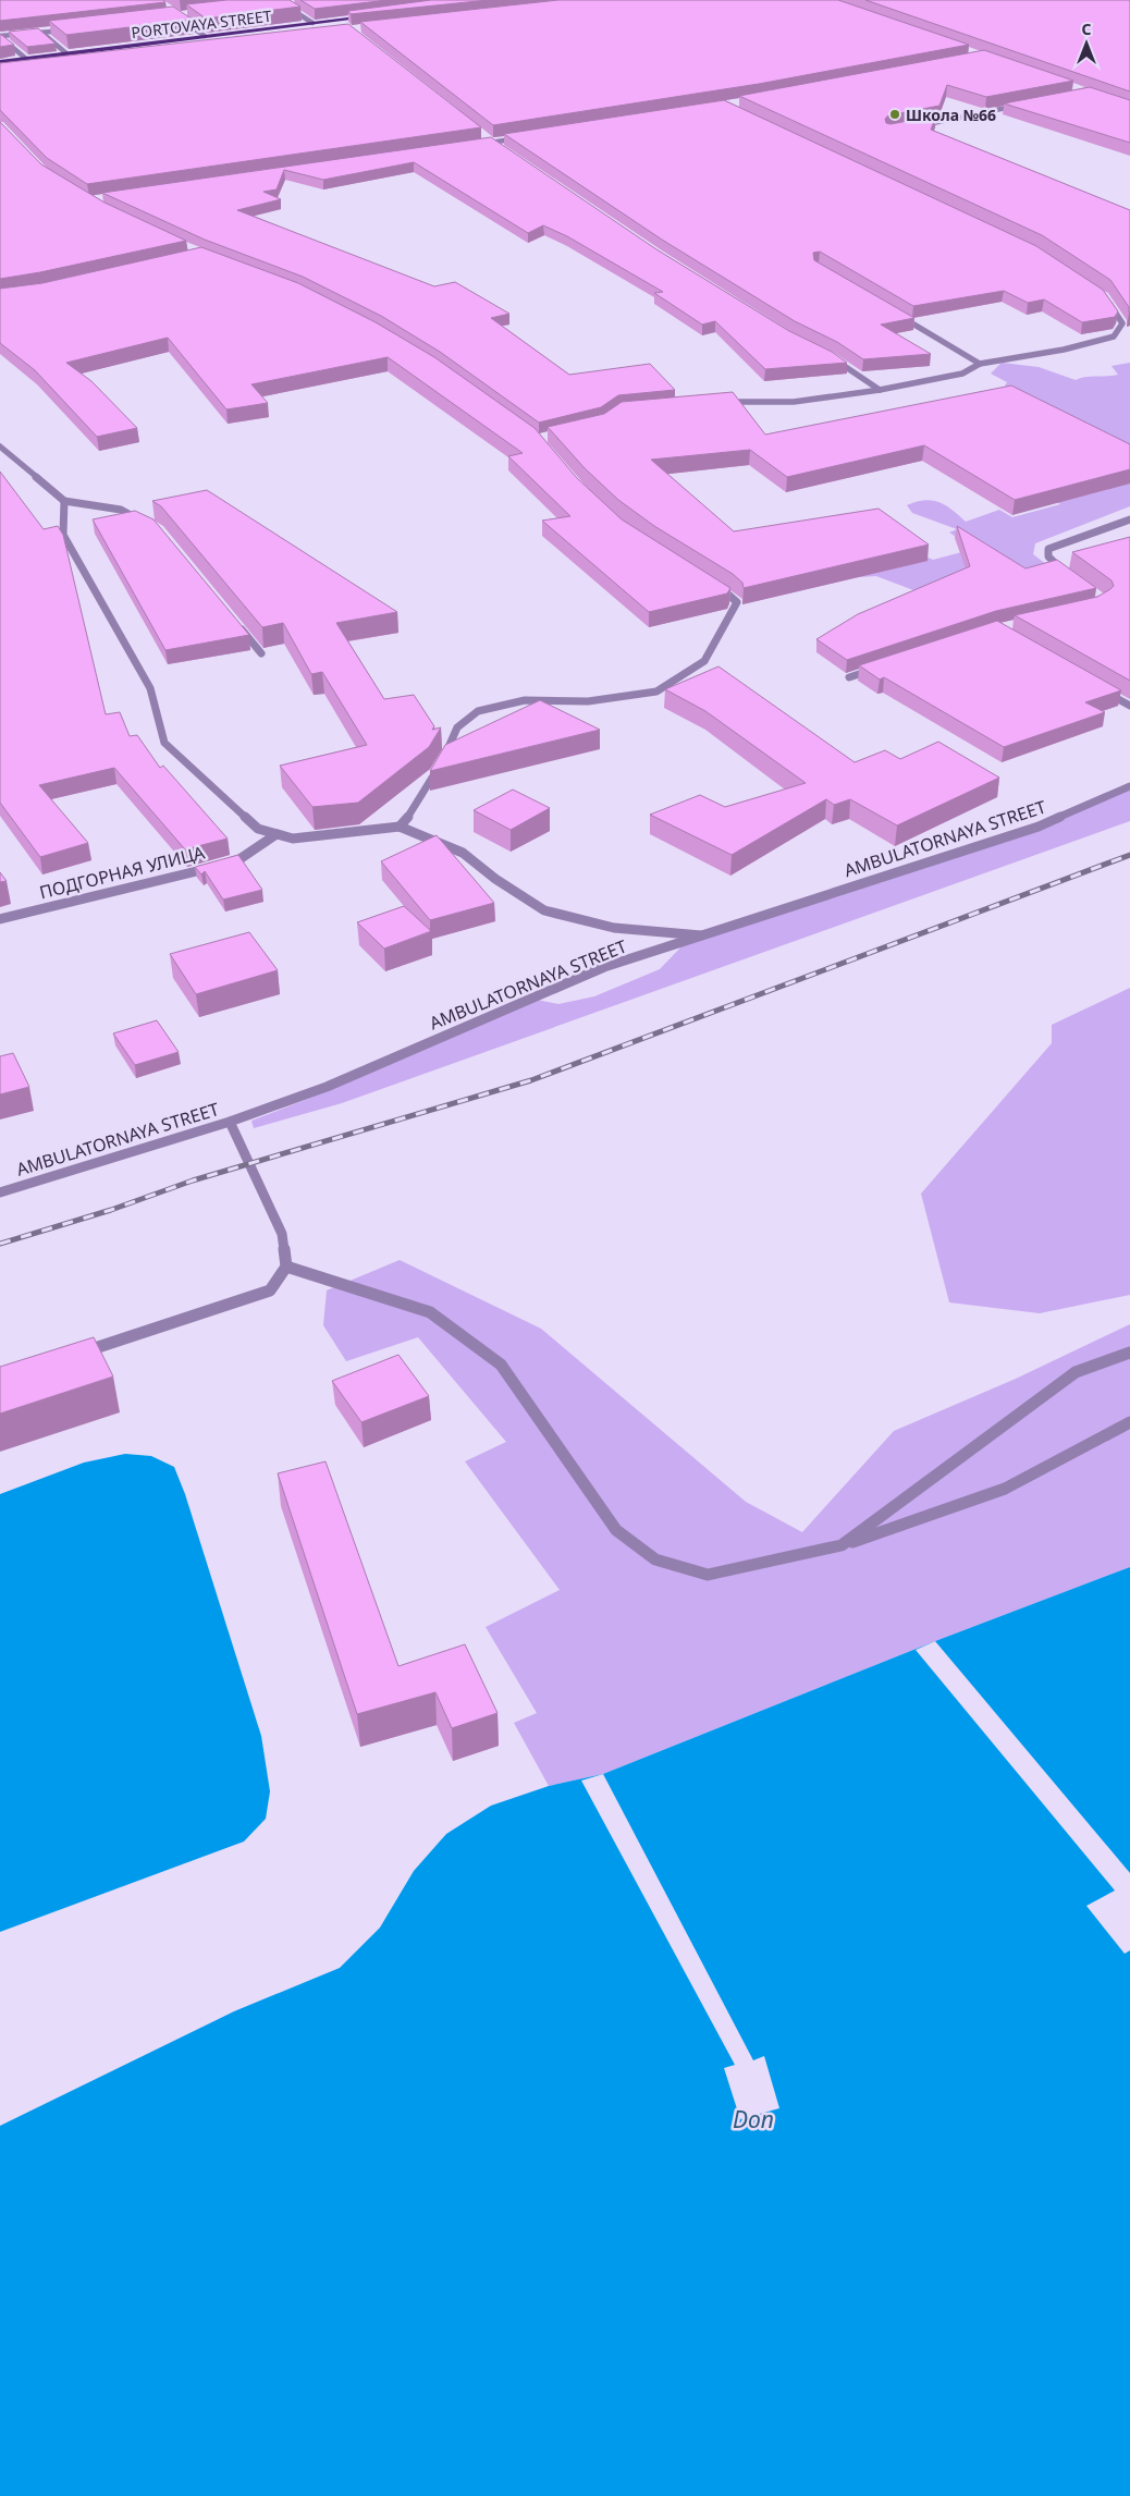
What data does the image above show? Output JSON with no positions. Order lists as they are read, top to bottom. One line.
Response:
{"streets":{"main road":["PORTOVAYA STREET"],"street":["AMBULATORNAYA STREET","ПОДГОРНАЯ УЛИЦА"]},"water":["Don"],"places":["Школа №66"],"north":"top"}
